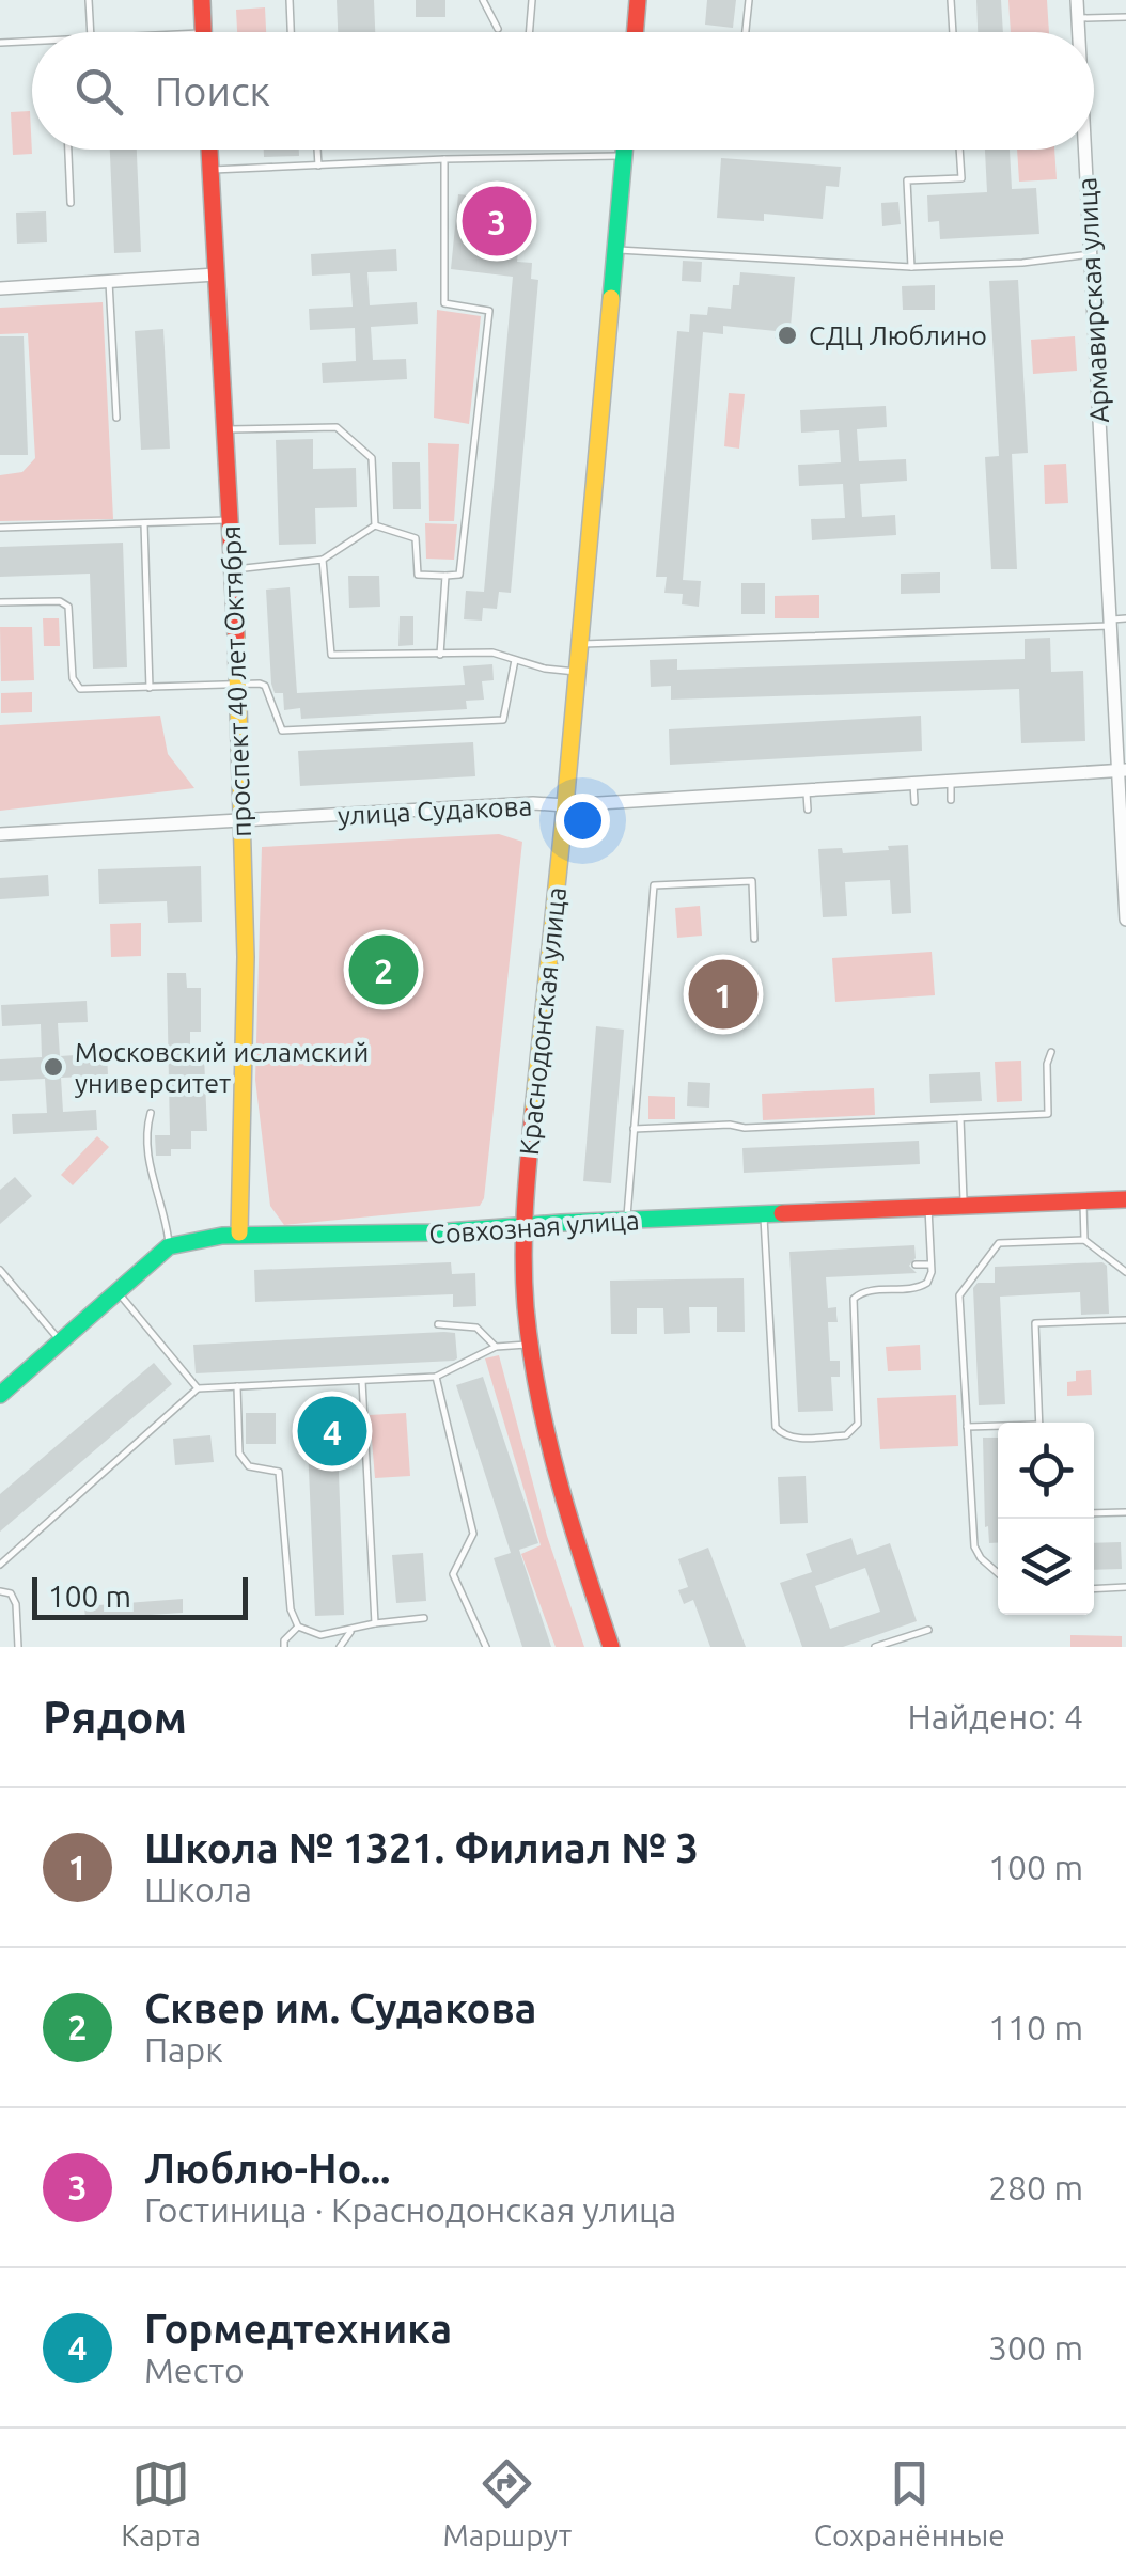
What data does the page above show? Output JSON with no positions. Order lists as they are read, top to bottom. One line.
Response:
{"streets":{"street":["Армавирская улица","проспект 40 лет Октября","улица Судакова","Краснодонская улица","Совхозная улица"]},"crossings":[["Армавирская улица","улица Судакова"],["проспект 40 лет Октября","улица Судакова"],["проспект 40 лет Октября","Совхозная улица"],["улица Судакова","Краснодонская улица"],["Краснодонская улица","Совхозная улица"]],"places":["СДЦ Люблино","Московский исламский университет"],"scale_bar":"100 m","page":{"search":"Поиск","pins":["3","2","1","4"],"scale":"100 m","heading":["Рядом","Найдено: 4"],"list":[{"mark":"1","name":"Школа № 1321. Филиал № 3","note":"Школа","value":"100 m"},{"mark":"2","name":"Сквер им. Судакова","note":"Парк","value":"110 m"},{"mark":"3","name":"Люблю-Но...","note":"Гостиница · Краснодонская улица","value":"280 m"},{"mark":"4","name":"Гормедтехника","note":"Место","value":"300 m"}],"nav":["Карта","Маршрут","Сохранённые"]}}
